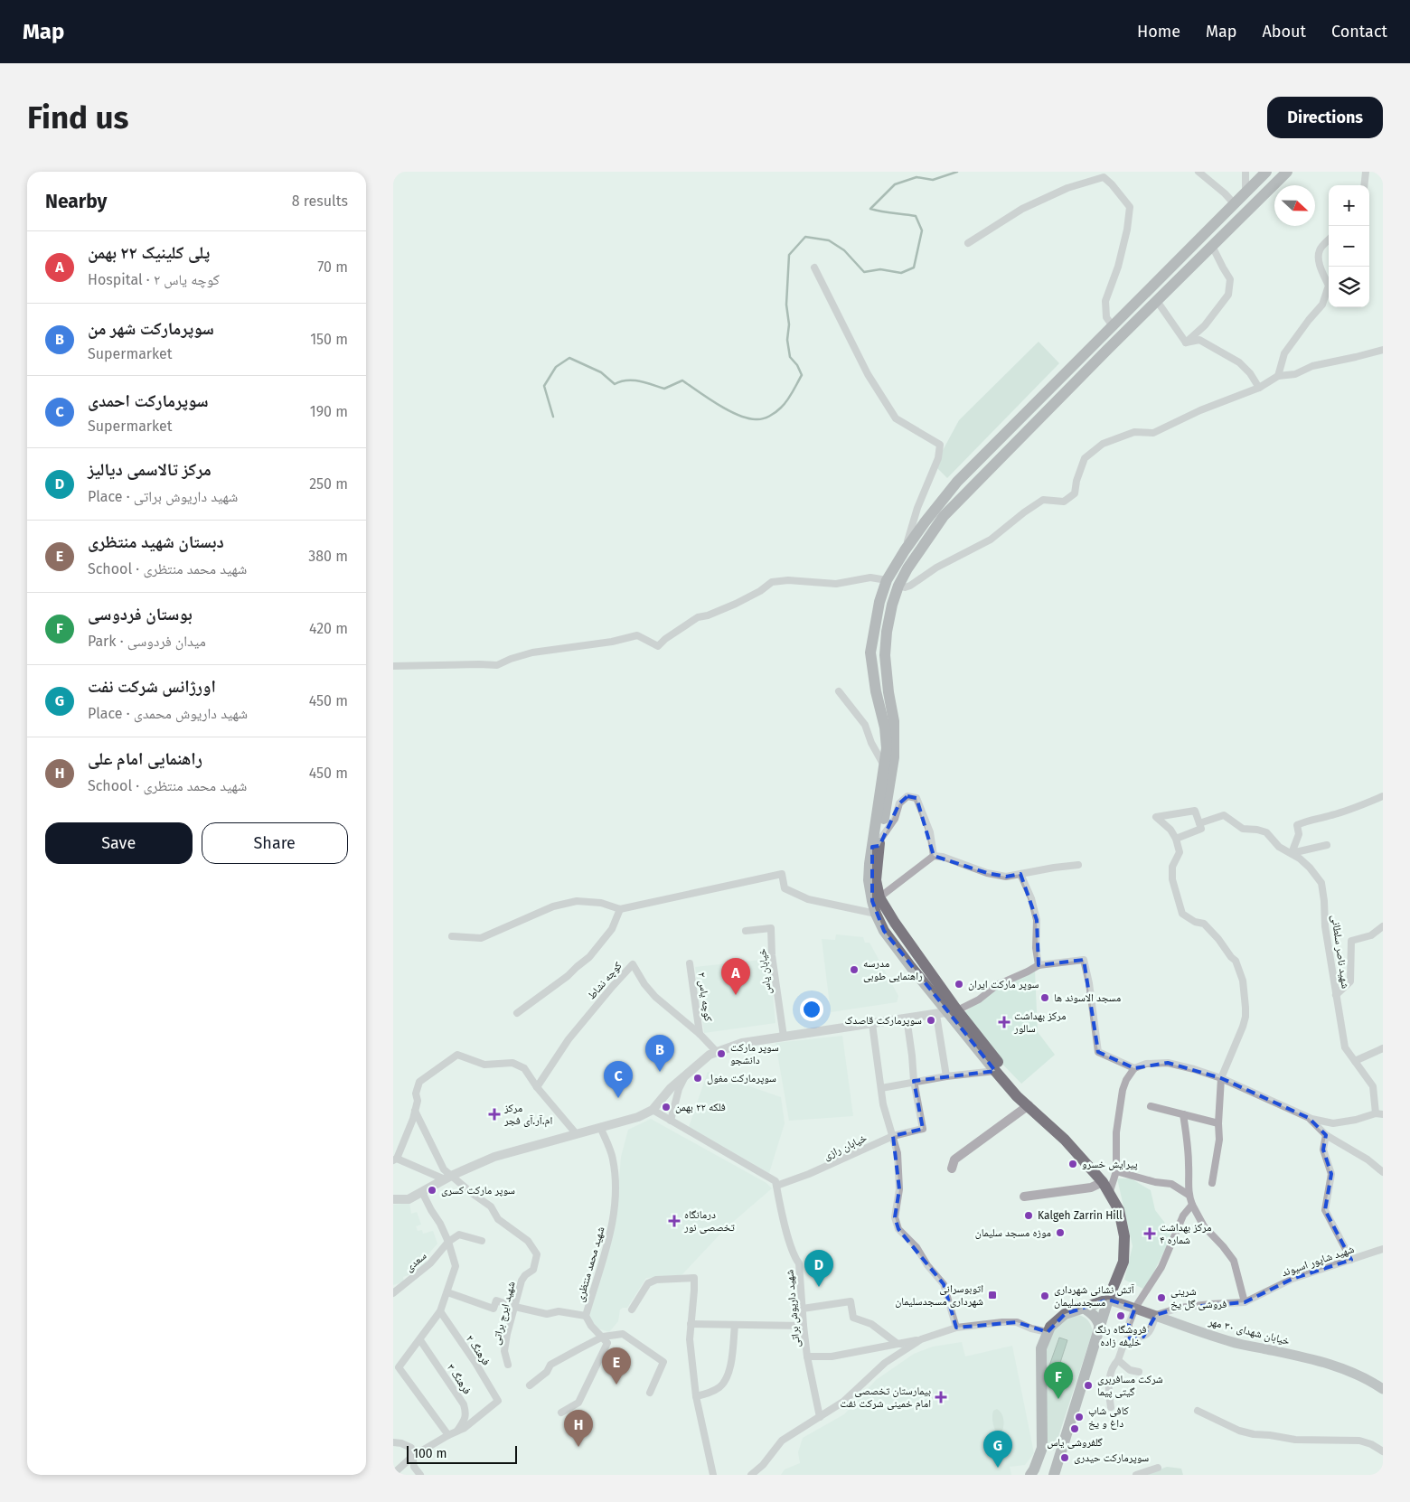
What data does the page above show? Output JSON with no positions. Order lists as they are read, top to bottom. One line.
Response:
{"streets":{"main road":["خیابان شهدای ۳۰ مهر"],"street":["شهید ناصر سلطانی","خیابان یاس","کوچه نشاط","کوچه یاس ۲","خیابان رازی","شهید شاپور اسیوند","سعدی","شهید محمد منتظری","شهید داریوش براتی","شهید ایرج براتی","فرهنگ ۲","فرهنگ ۳"]},"crossings":[["کوچه نشاط","کوچه یاس ۲"],["خیابان رازی","شهید داریوش براتی"],["شهید شاپور اسیوند","خیابان شهدای ۳۰ مهر"],["فرهنگ ۲","فرهنگ ۳"]],"places":{"other":["مدرسه راهنمایی طوبی","سوپر مارکت ایران","مسجد الاسوند ها","سوپرمارکت قاصدک","سوپر مارکت دانشجو","سوپرمارکت مغول","فلکه ۲۲ بهمن","پیرایش خسرو","سوپر مارکت کسری","Kalgeh Zarrin Hill","موزه مسجد سلیمان","آتش نشانی شهرداری مسجدسلیمان","شرینی فروشی گل یخ","فروشگاه رنگ خلیفه زاده","شرکت مسافربری گیتی پیما","کافی شاپ داغ و یخ","گلفروشی یاس","سوپرمارکت حیدری"],"health":["مرکز بهداشت سالور","مرکز ام.آر.آی فجر","درمانگاه تخصصی نور","مرکز بهداشت شماره ۴","بیمارستان تخصصی امام خمینی شرکت نفت"],"transit":["اتوبوسرانی شهرداری مسجدسلیمان"]},"scale_bar":"100 m","north":"right","page":{"header":"Map","nav":["Home","Map","About","Contact"],"buttons":["Directions",["Save","Share"]],"title":"Find us","heading":["Nearby","8 results"],"map_buttons":["+","−"],"list":[{"mark":"A","name":"پلی کلینیک ۲۲ بهمن","note":"Hospital · کوچه یاس ۲","value":"70 m"},{"mark":"B","name":"سوپرمارکت شهر من","note":"Supermarket","value":"150 m"},{"mark":"C","name":"سوپرمارکت احمدی","note":"Supermarket","value":"190 m"},{"mark":"D","name":"مرکز تالاسمی دیالیز","note":"Place · شهید داریوش براتی","value":"250 m"},{"mark":"E","name":"دبستان شهید منتظری","note":"School · شهید محمد منتظری","value":"380 m"},{"mark":"F","name":"بوستان فردوسی","note":"Park · میدان فردوسی","value":"420 m"},{"mark":"G","name":"اورژانس شرکت نفت","note":"Place · شهید داریوش محمدی","value":"450 m"},{"mark":"H","name":"راهنمایی امام علی","note":"School · شهید محمد منتظری","value":"450 m"}],"pins":["A","B","C","D","E","F","H","G"],"scale":"100 m"}}
